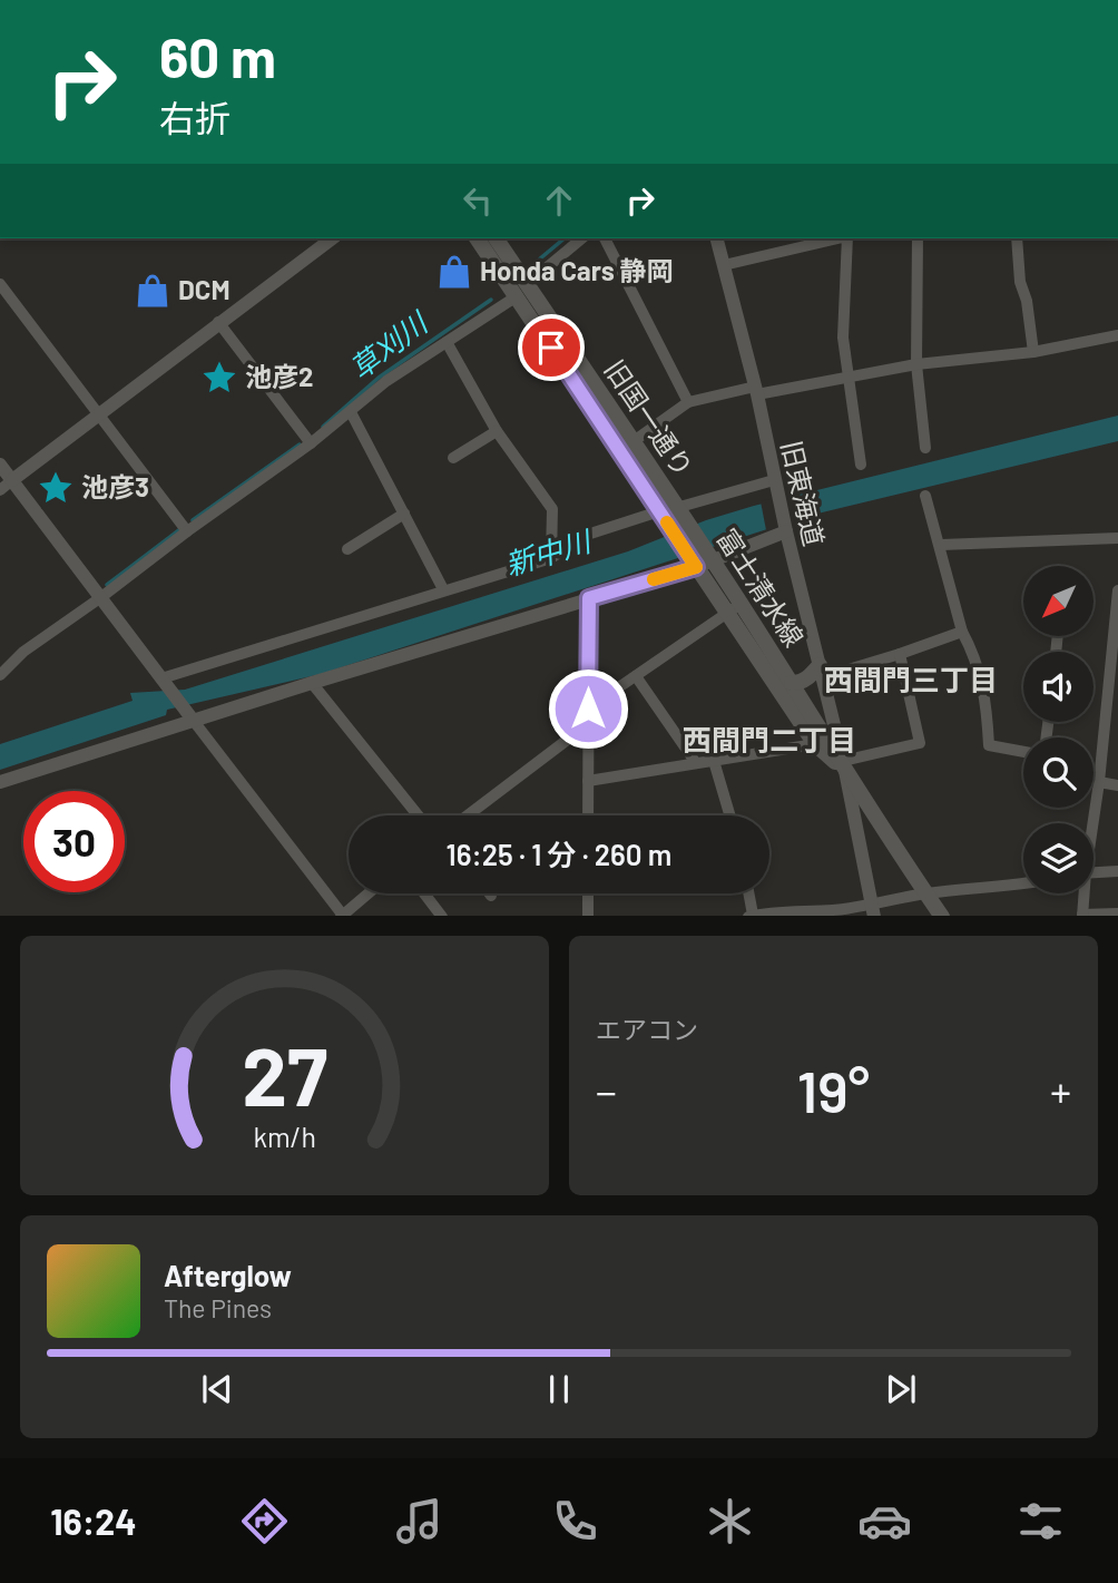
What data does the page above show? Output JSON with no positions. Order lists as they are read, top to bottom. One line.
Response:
{"streets":{"main road":["旧国一通り","富士清水線"],"street":["旧東海道"]},"crossings":[["旧国一通り","富士清水線"],["旧東海道","富士清水線"]],"districts":["西間門三丁目","西間門二丁目"],"water":["草刈川","新中川"],"places":{"shop":["Honda Cars 静岡","DCM"],"place":["池彦2","池彦3"]},"north":"bottom left","page":{"turn":["60 m","右折"],"limit":"30","trip":"16:25 · 1 分 · 260 m","tile":"エアコン","heat":["−","19°","+"],"song":["Afterglow","The Pines"],"tabs":"16:24","gauge":["27","km/h"]}}
